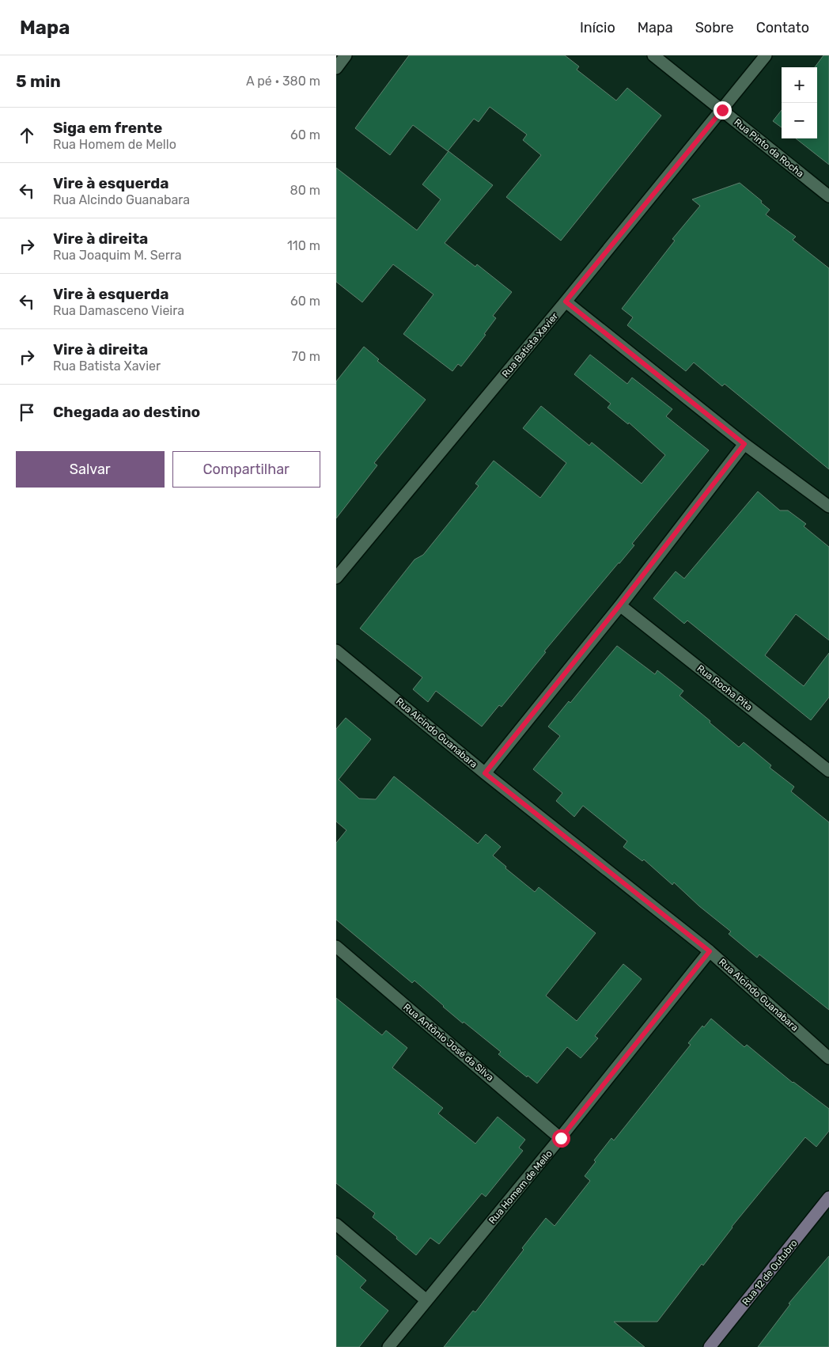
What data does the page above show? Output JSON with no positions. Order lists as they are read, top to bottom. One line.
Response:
{"streets":{"street":["Rua Pinto da Rocha","Rua Batista Xavier","Rua Rocha Pita","Rua Alcindo Guanabara","Rua Antônio José da Silva","Rua Homem de Mello","Rua 12 de Outubro"]},"crossings":[["Rua Pinto da Rocha","Rua Batista Xavier"],["Rua Alcindo Guanabara","Rua Homem de Mello"],["Rua Antônio José da Silva","Rua Homem de Mello"]],"page":{"header":"Mapa","nav":["Início","Mapa","Sobre","Contato"],"heading":["5 min","A pé · 380 m"],"map_buttons":["+","−"],"list":[["Siga em frente","Rua Homem de Mello","60 m"],["Vire à esquerda","Rua Alcindo Guanabara","80 m"],["Vire à direita","Rua Joaquim M. Serra","110 m"],["Vire à esquerda","Rua Damasceno Vieira","60 m"],["Vire à direita","Rua Batista Xavier","70 m"],"Chegada ao destino"],"buttons":["Salvar","Compartilhar"]}}
